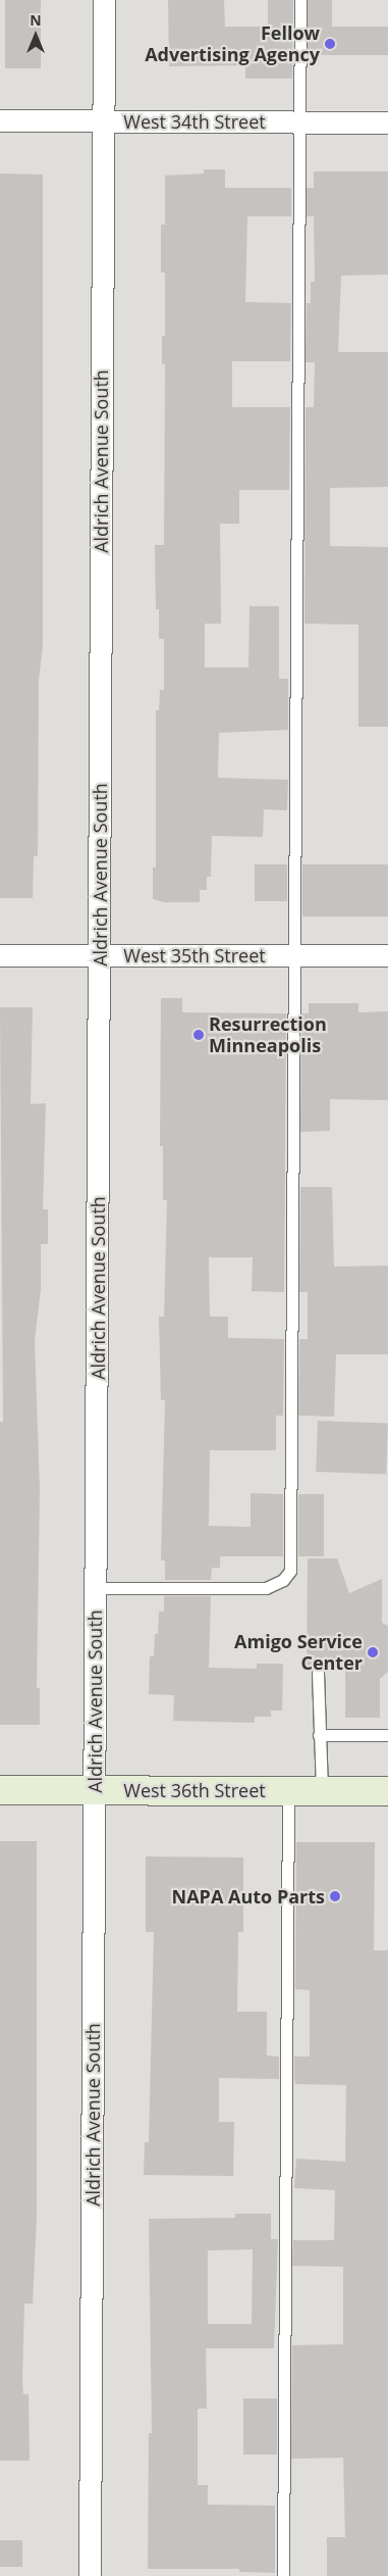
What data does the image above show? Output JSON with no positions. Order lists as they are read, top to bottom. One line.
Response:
{"streets":{"street":["West 34th Street","Aldrich Avenue South","West 35th Street","West 36th Street"]},"crossings":[["West 34th Street","Aldrich Avenue South"],["Aldrich Avenue South","West 35th Street"],["Aldrich Avenue South","West 36th Street"]],"places":["Fellow Advertising Agency","Resurrection Minneapolis","Amigo Service Center","NAPA Auto Parts"],"north":"top"}
